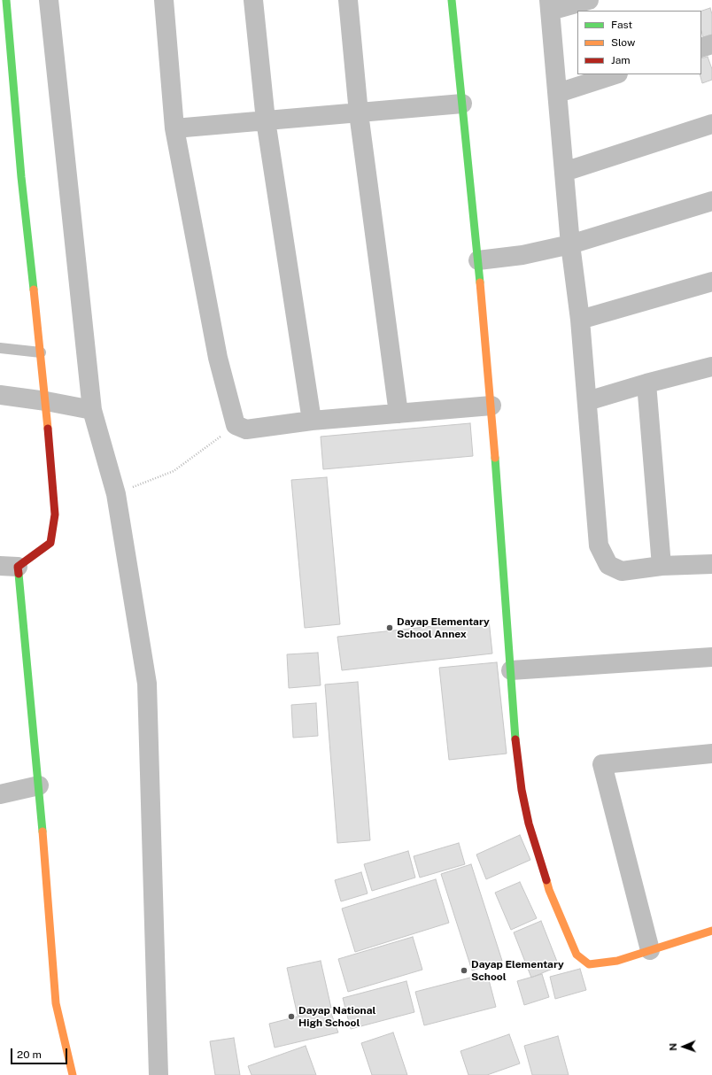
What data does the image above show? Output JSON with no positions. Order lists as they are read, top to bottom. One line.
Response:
{"places":["Dayap Elementary School Annex","Dayap Elementary School","Dayap National High School"],"legend":["Fast","Slow","Jam"],"scale_bar":"20 m","north":"left"}
